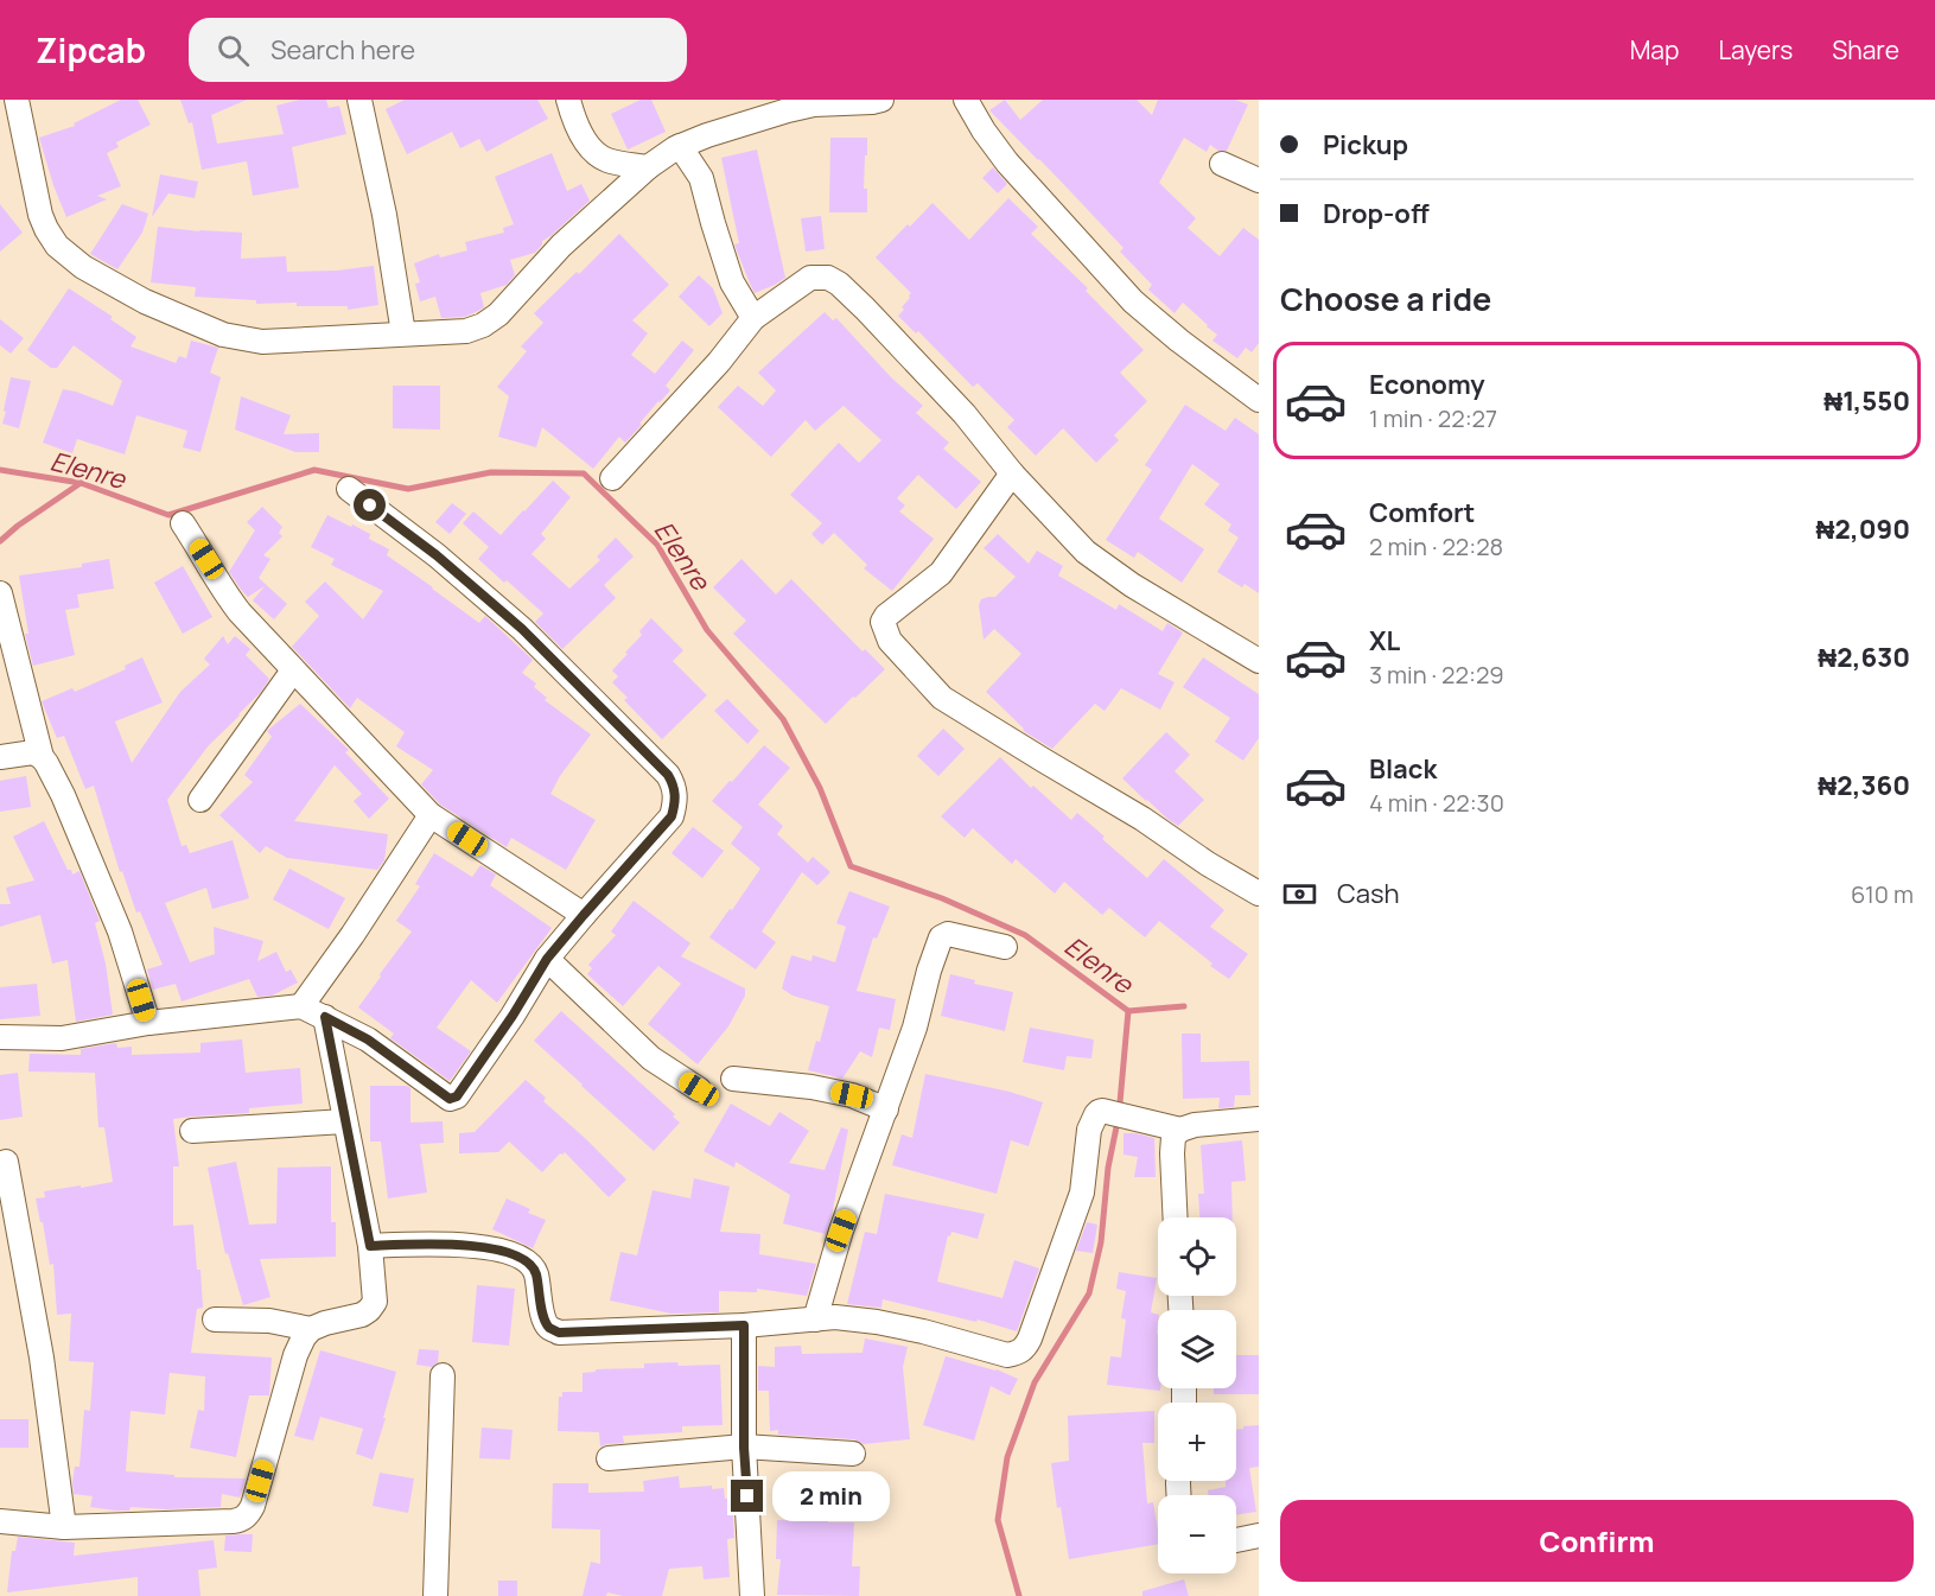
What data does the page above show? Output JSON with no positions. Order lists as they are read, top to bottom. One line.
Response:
{"water":["Elenre"],"page":{"header":"Zipcab","search":"Search here","nav":["Map","Layers","Share"],"banner":["Pickup","Drop-off"],"heading":"Choose a ride","list":[{"name":"Economy","note":"1 min · 22:27","value":"₦1,550"},{"name":"Comfort","note":"2 min · 22:28","value":"₦2,090"},{"name":"XL","note":"3 min · 22:29","value":"₦2,630"},{"name":"Black","note":"4 min · 22:30","value":"₦2,360"}],"pay":["Cash","610 m"],"map_buttons":["+","−"],"bubble":"2 min","buttons":"Confirm"}}
